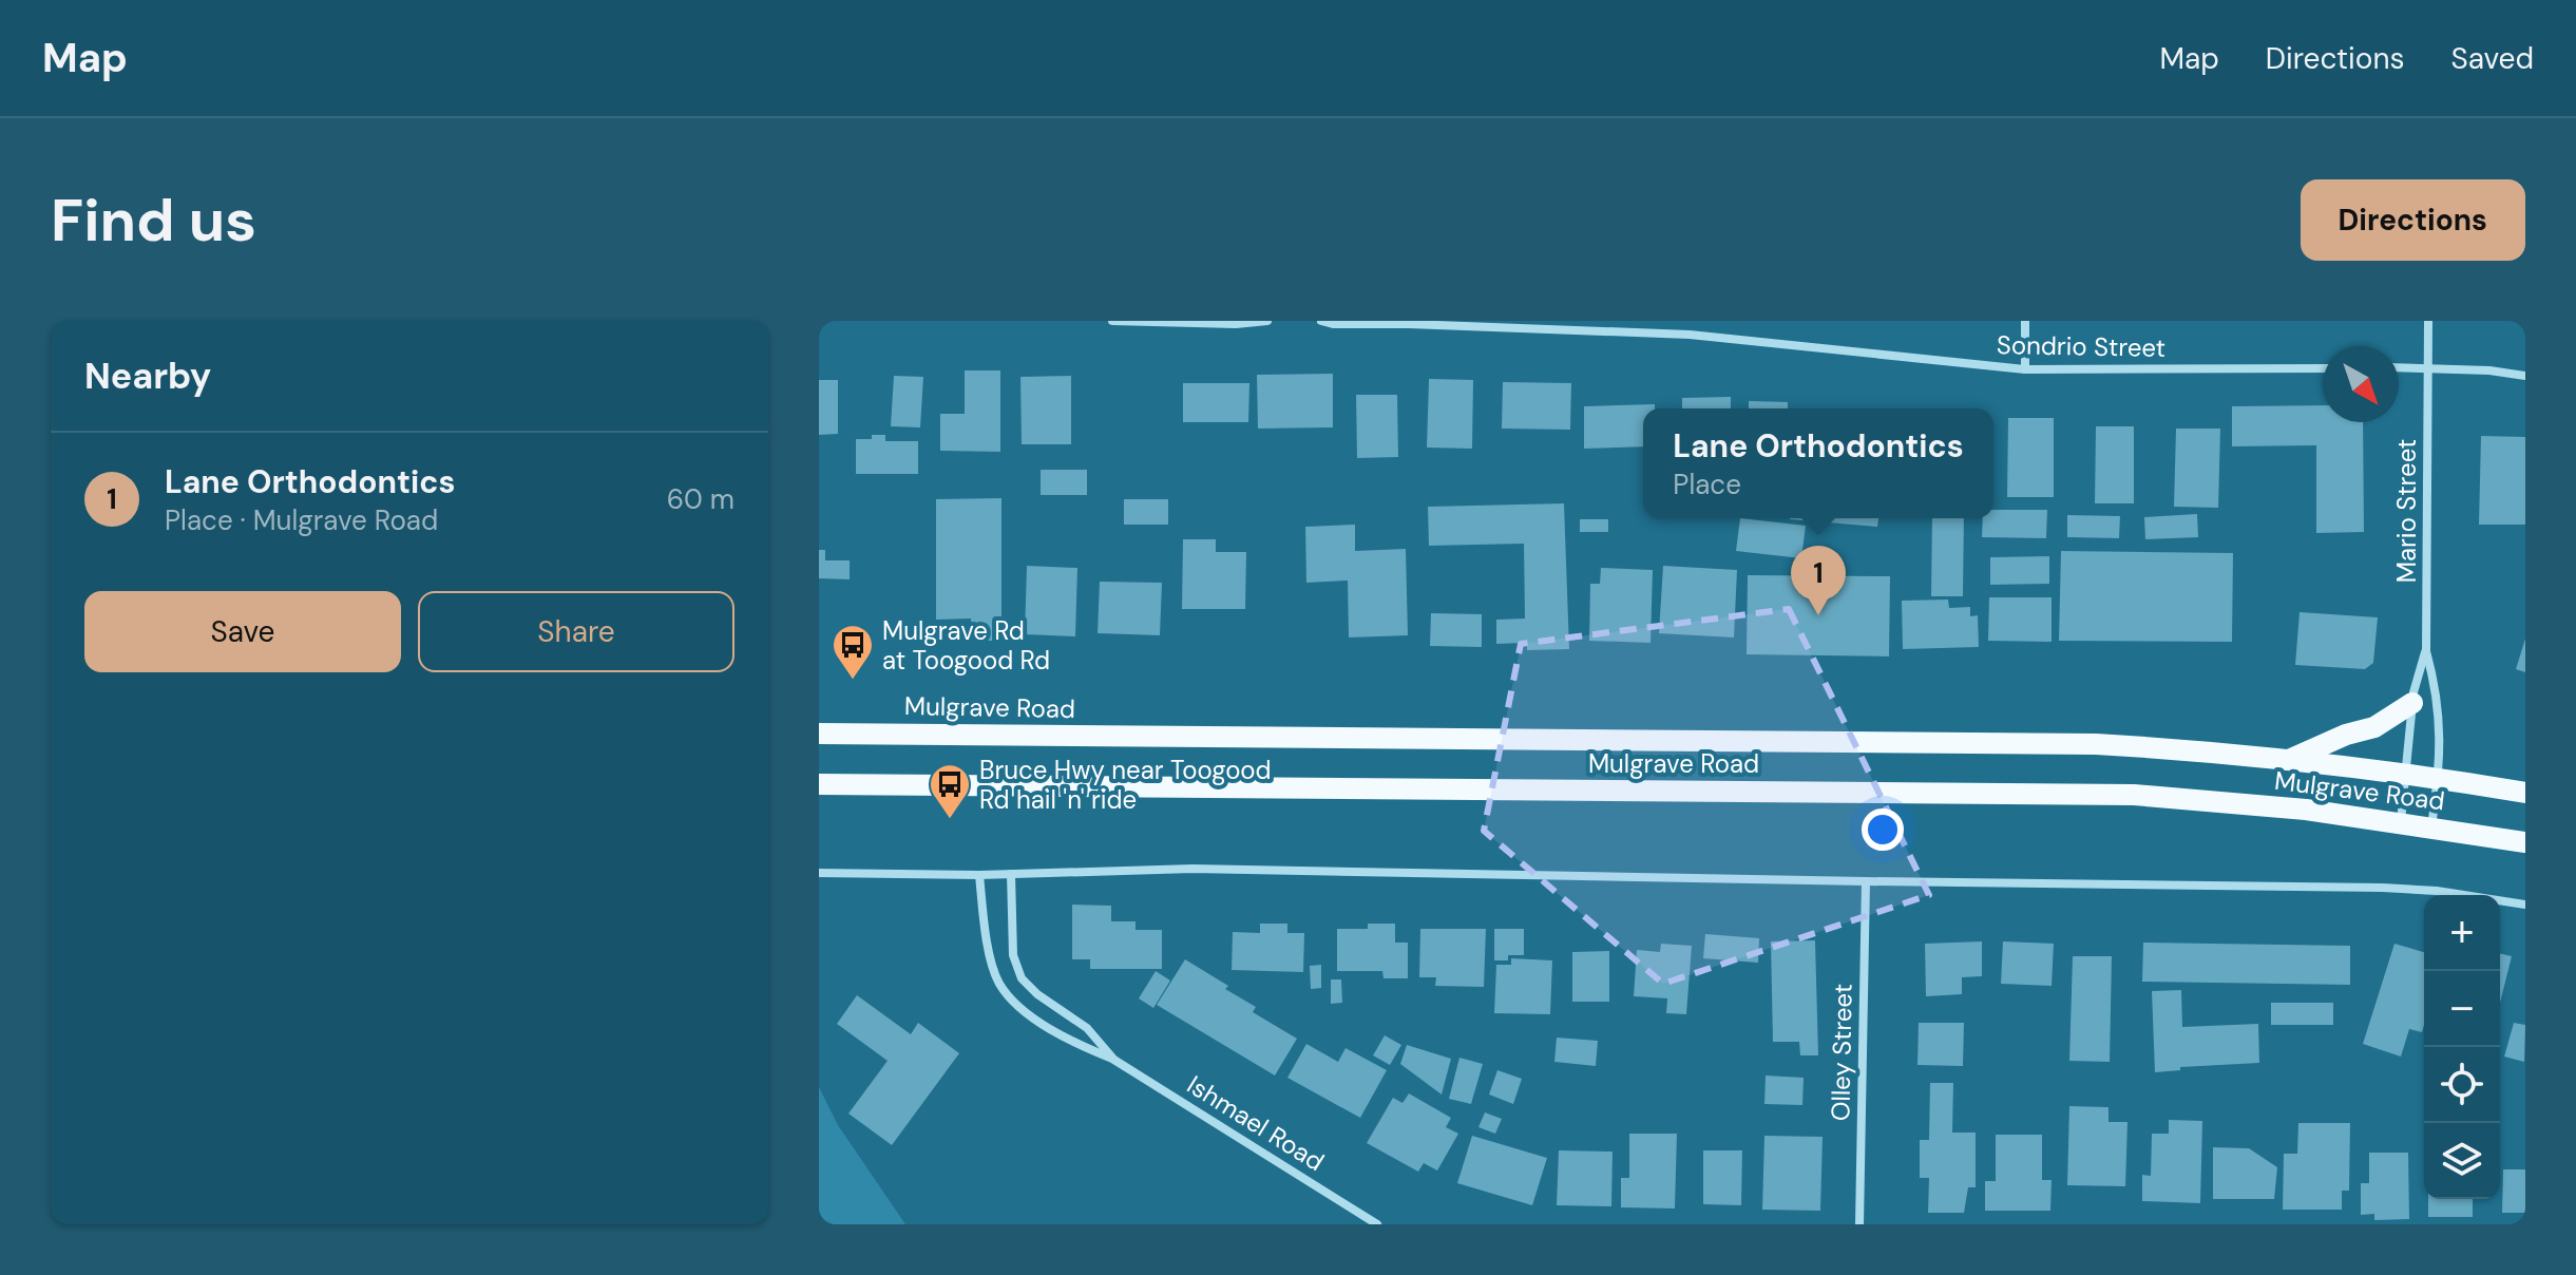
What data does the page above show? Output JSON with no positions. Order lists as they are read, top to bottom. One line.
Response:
{"streets":{"main road":["Mulgrave Road"],"street":["Sondrio Street","Mario Street","Olley Street","Ishmael Road"]},"crossings":[["Mario Street","Mulgrave Road"]],"places":{"bus stop":["Mulgrave Rd at Toogood Rd","Bruce Hwy near Toogood Rd hail 'n' ride"]},"north":"bottom right","page":{"header":"Map","nav":["Map","Directions","Saved"],"buttons":["Directions",["Save","Share"]],"title":"Find us","heading":"Nearby","popup":["Lane Orthodontics","Place"],"list":[{"mark":"1","name":"Lane Orthodontics","note":"Place · Mulgrave Road","value":"60 m"}],"pins":"1","map_buttons":["+","−"]}}
